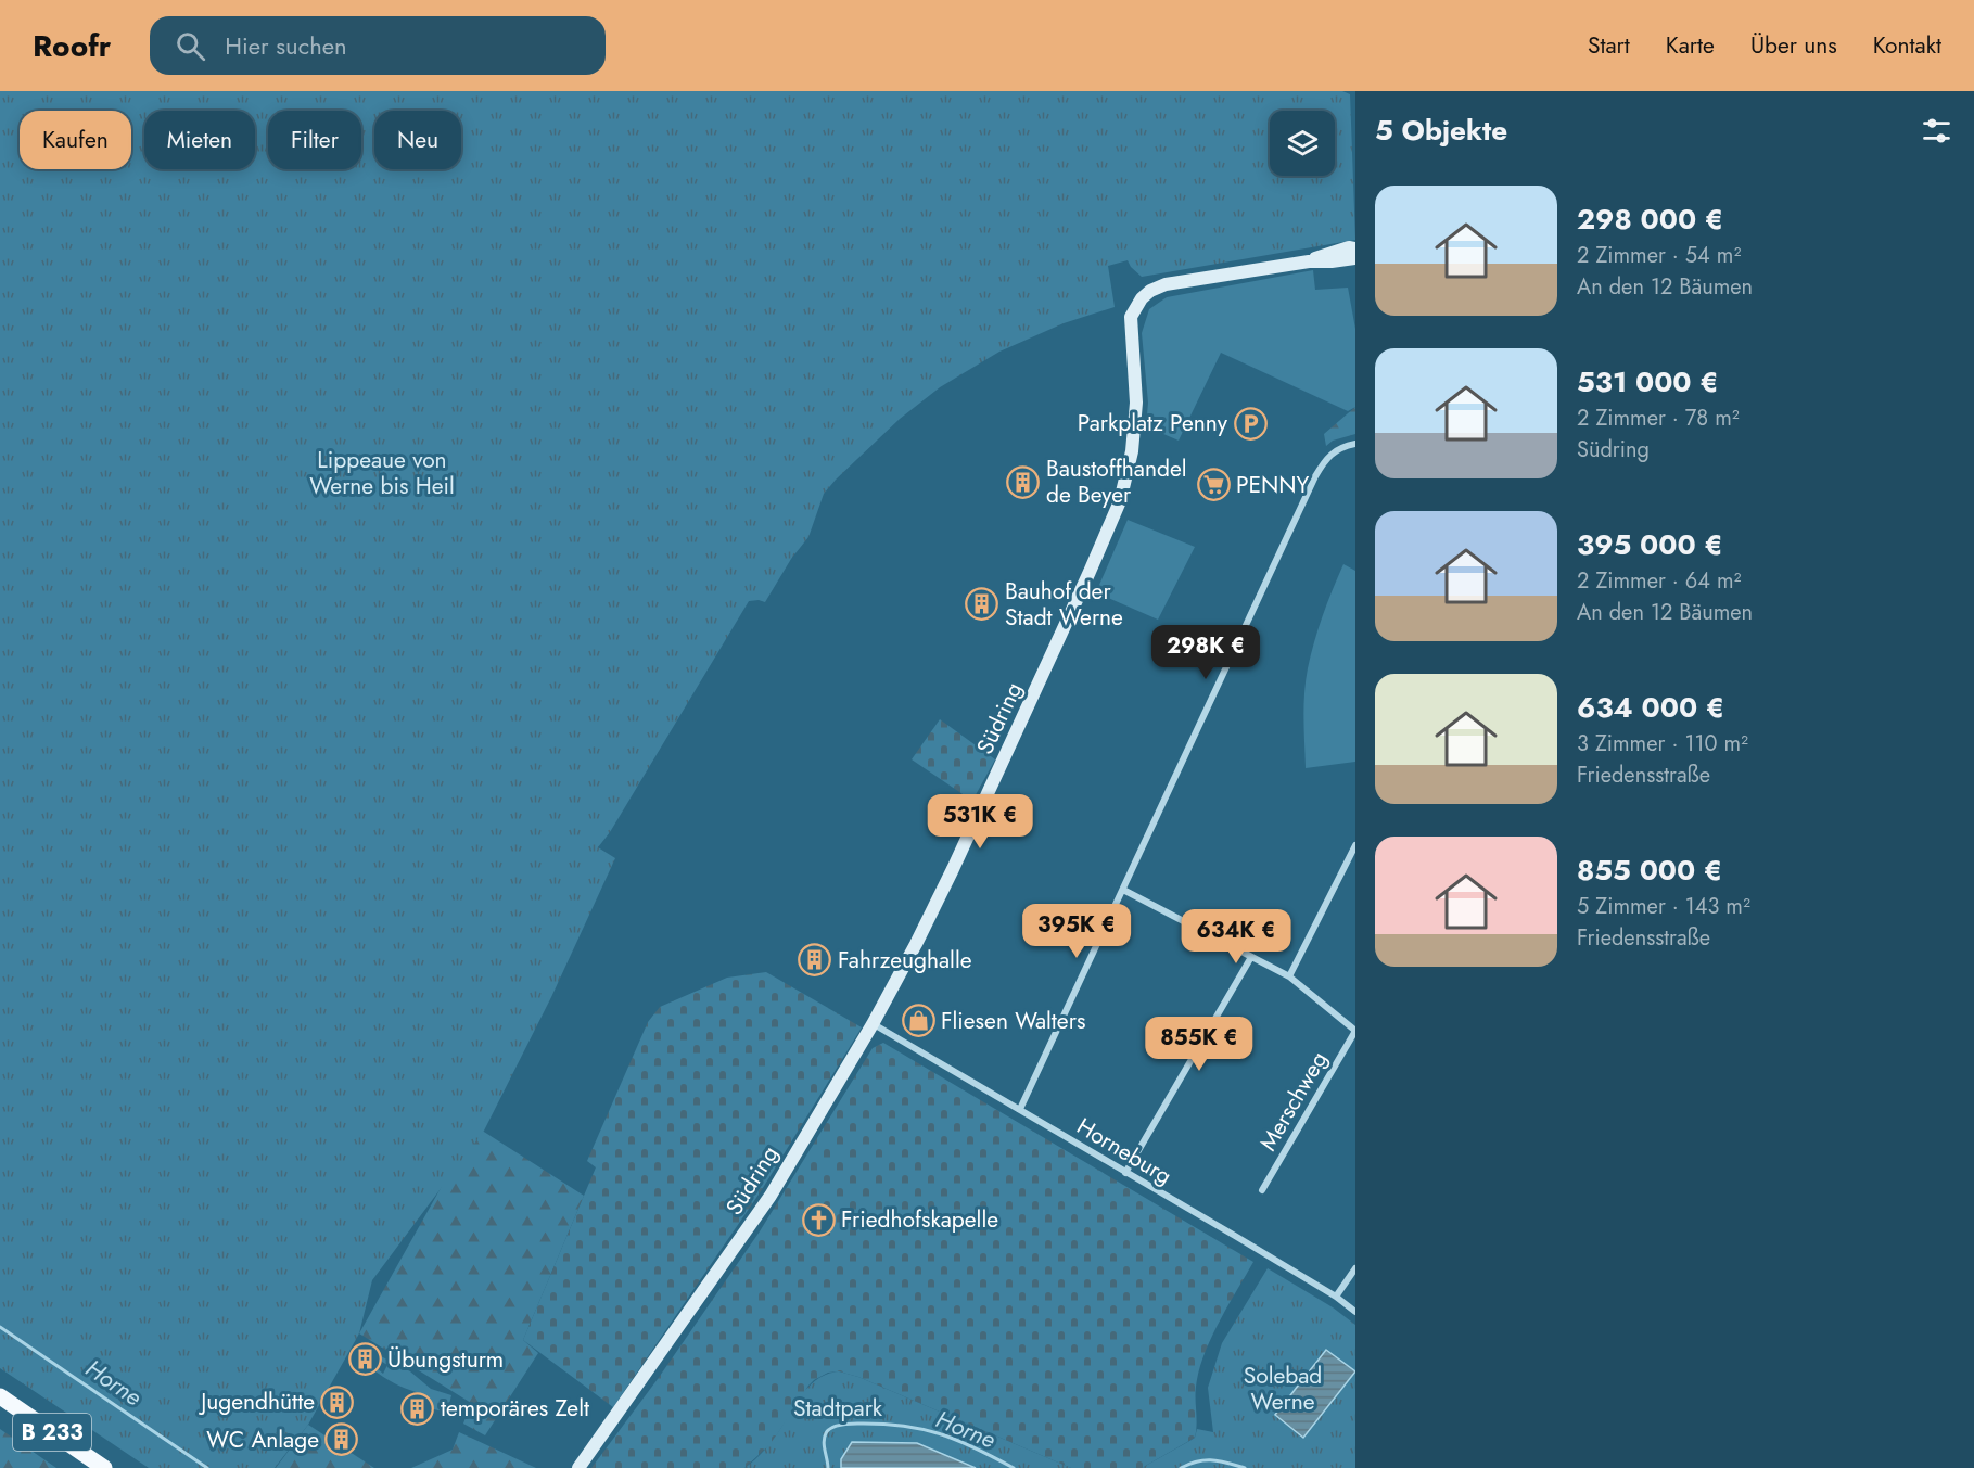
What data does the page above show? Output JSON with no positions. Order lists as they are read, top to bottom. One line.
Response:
{"streets":{"main road":["B 233"],"street":["Südring","Merschweg","Horneburg"]},"crossings":[["Südring","Horneburg"]],"water":["Horne"],"parks":["Lippeaue von Werne bis Heil","Solebad Werne","Stadtpark"],"places":{"parking":["Parkplatz Penny"],"building":["Baustoffhandel de Beyer","Bauhof der Stadt Werne","Fahrzeughalle","Übungsturm","Jugendhütte","temporäres Zelt","WC Anlage"],"supermarket":["PENNY"],"shop":["Fliesen Walters"],"church":["Friedhofskapelle"]},"page":{"header":"Roofr","search":"Hier suchen","nav":["Start","Karte","Über uns","Kontakt"],"heading":"5 Objekte","chip":["Kaufen","Mieten","Filter","Neu"],"list":[{"name":"298 000 €","note":"2 Zimmer · 54 m² · An den 12 Bäumen"},{"name":"531 000 €","note":"2 Zimmer · 78 m² · Südring"},{"name":"395 000 €","note":"2 Zimmer · 64 m² · An den 12 Bäumen"},{"name":"634 000 €","note":"3 Zimmer · 110 m² · Friedensstraße"},{"name":"855 000 €","note":"5 Zimmer · 143 m² · Friedensstraße"}],"price":["298K €","531K €","395K €","634K €","855K €"]}}
